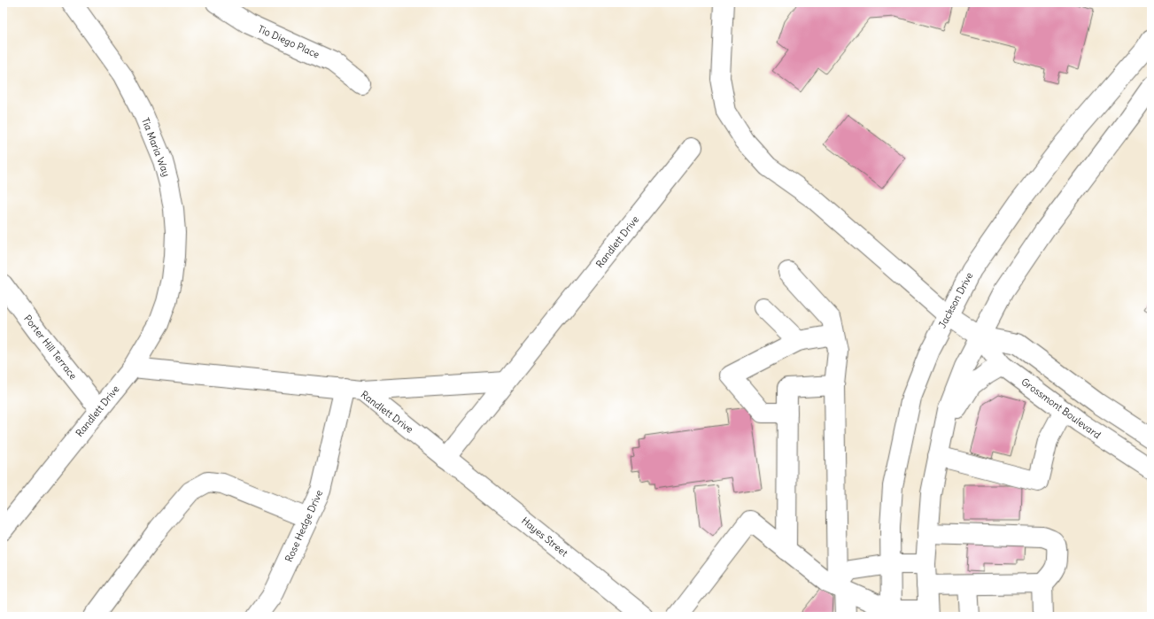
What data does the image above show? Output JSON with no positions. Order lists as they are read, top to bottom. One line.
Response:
{"streets":{"main road":["Tio Diego Place","Tia Maria Way","Randlett Drive","Jackson Drive","Porter Hill Terrace","Grossmont Boulevard","Rose Hedge Drive","Hayes Street"]},"crossings":[["Tia Maria Way","Randlett Drive"],["Randlett Drive","Porter Hill Terrace"],["Randlett Drive","Rose Hedge Drive"],["Randlett Drive","Hayes Street"],["Jackson Drive","Grossmont Boulevard"]]}
